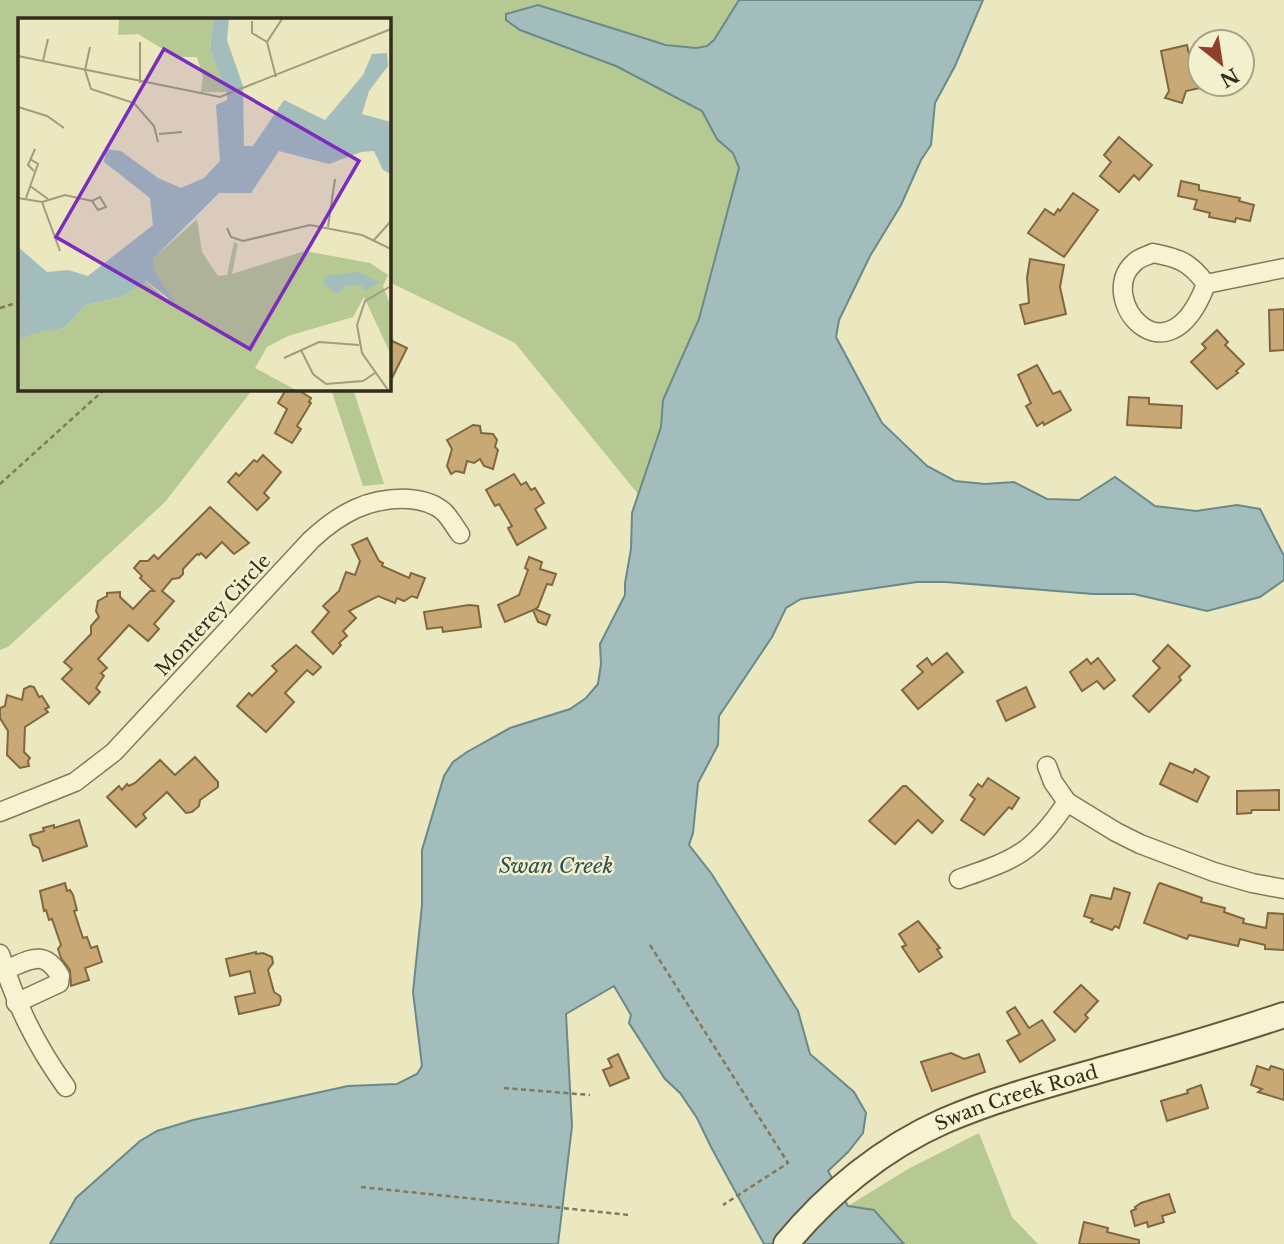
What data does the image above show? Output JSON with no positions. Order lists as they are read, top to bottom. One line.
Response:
{"streets":{"street":["Monterey Circle","Swan Creek Road"]},"water":["Swan Creek"],"north":"bottom right"}
